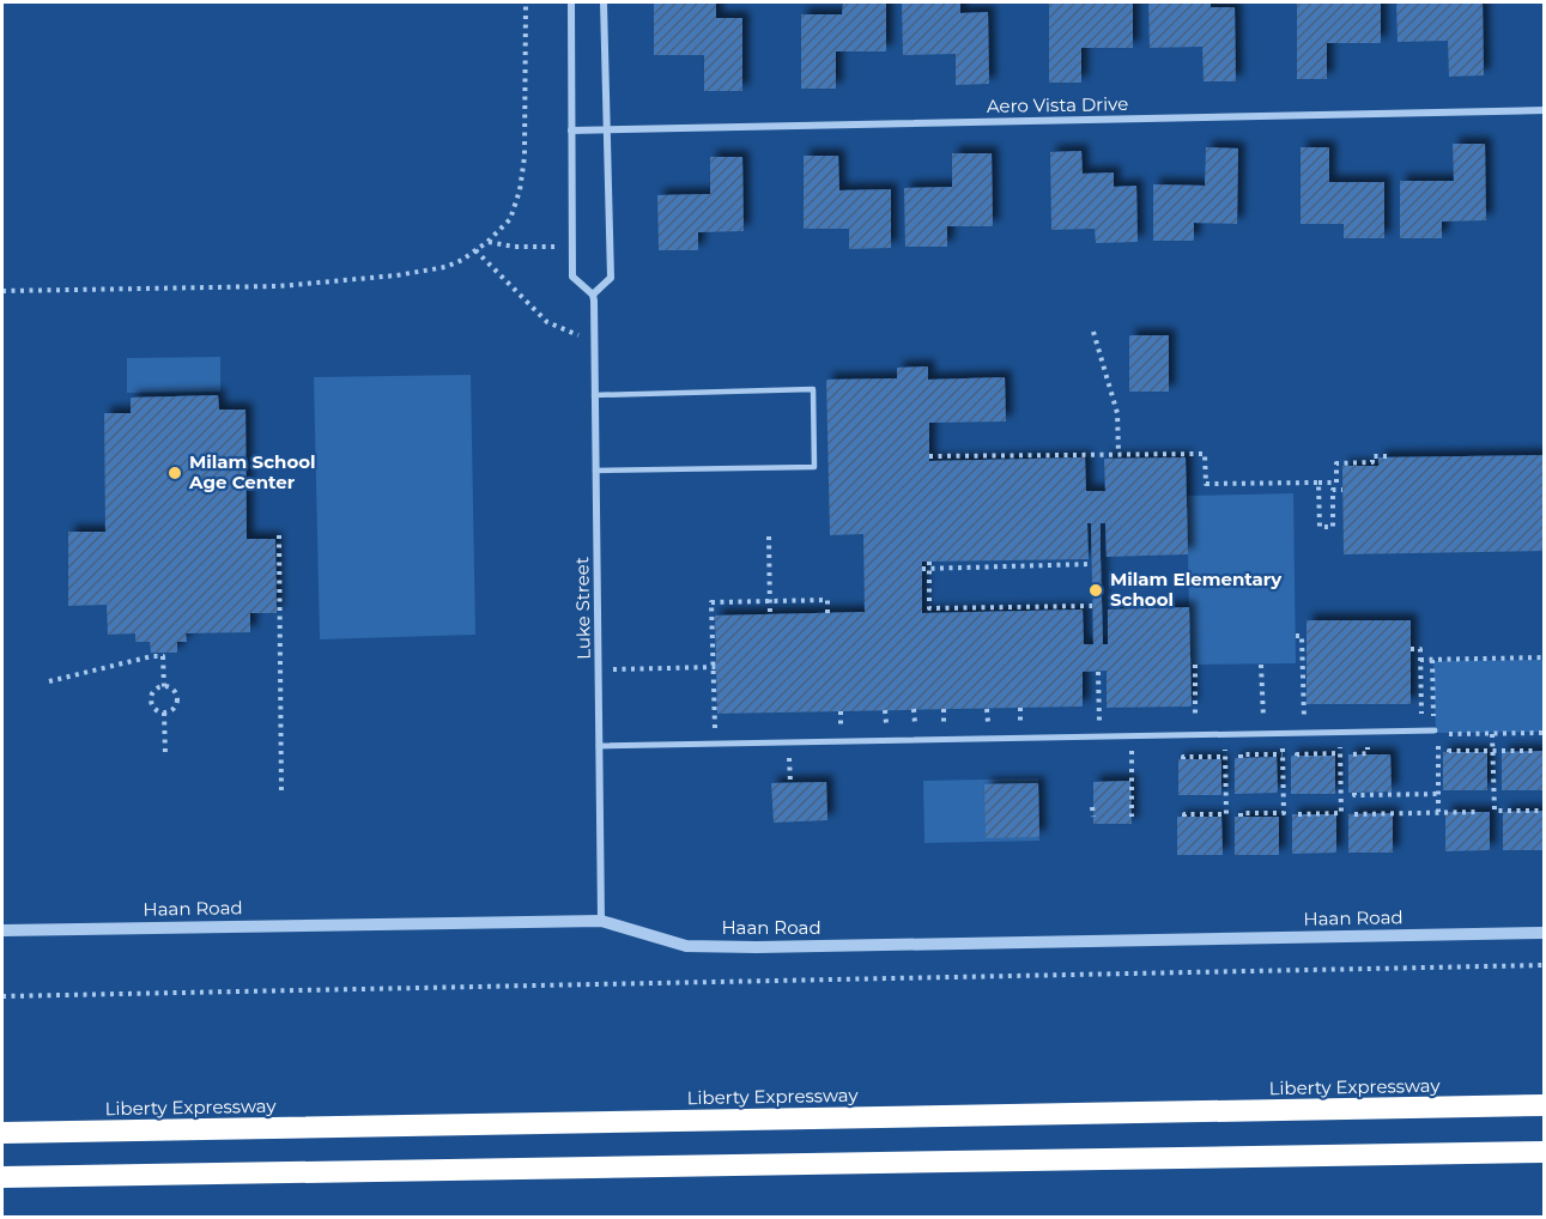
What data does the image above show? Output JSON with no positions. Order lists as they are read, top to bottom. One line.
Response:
{"streets":{"highway":["Liberty Expressway"],"street":["Aero Vista Drive","Luke Street","Haan Road"]},"crossings":[["Luke Street","Haan Road"]],"places":["Milam School Age Center","Milam Elementary School"]}
